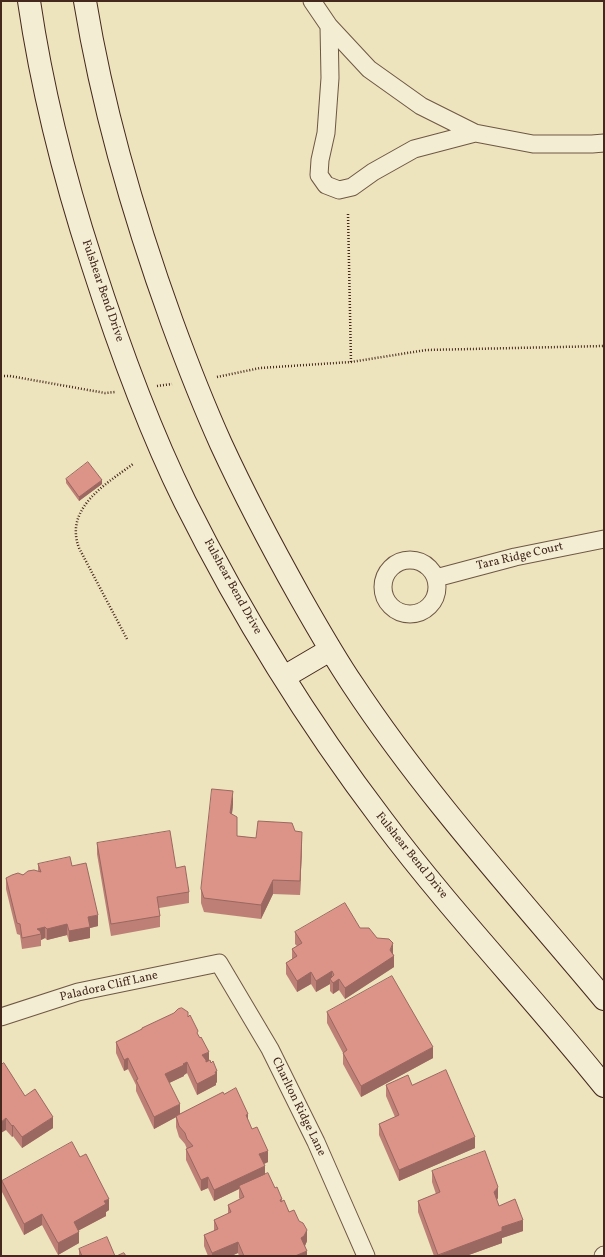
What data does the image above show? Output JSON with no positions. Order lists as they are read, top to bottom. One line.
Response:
{"streets":{"main road":["Fulshear Bend Drive"],"street":["Tara Ridge Court","Paladora Cliff Lane","Charlton Ridge Lane"]},"crossings":[["Paladora Cliff Lane","Charlton Ridge Lane"]]}
